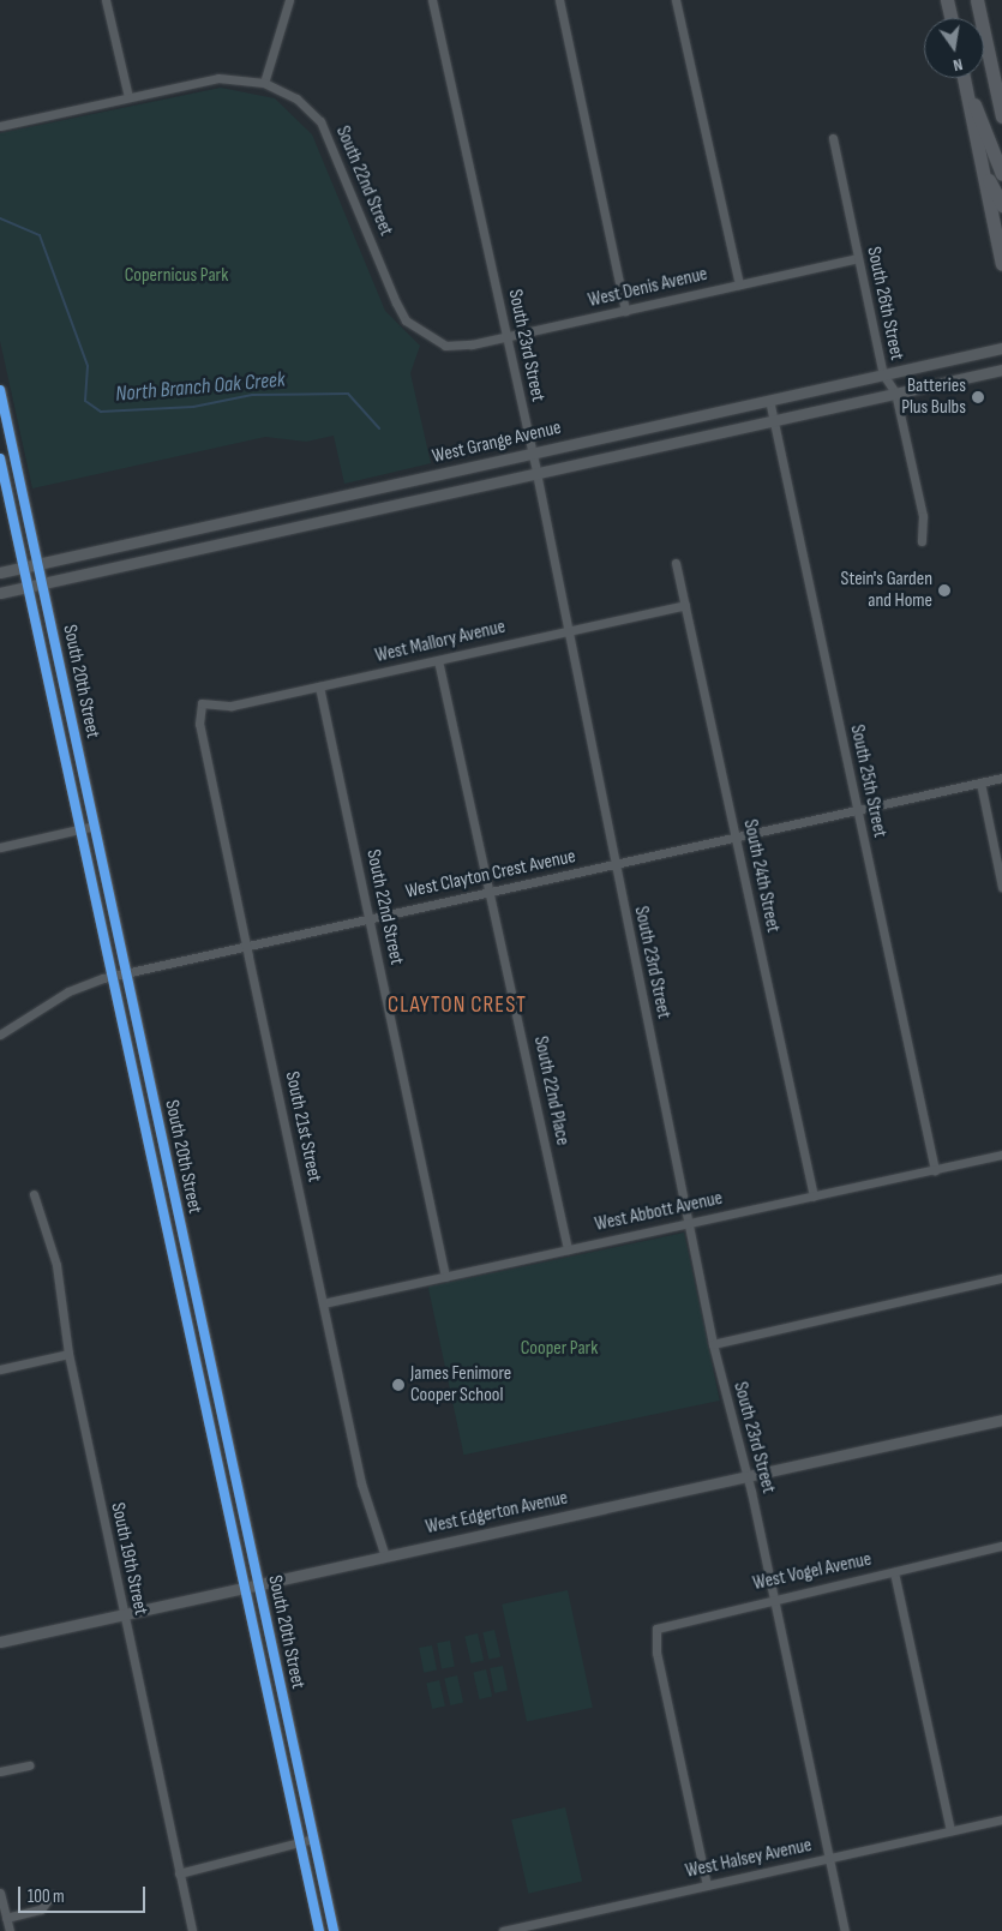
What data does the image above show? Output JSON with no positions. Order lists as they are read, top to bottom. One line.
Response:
{"streets":{"street":["South 22nd Street","West Denis Avenue","South 26th Street","South 23rd Street","West Grange Avenue","West Mallory Avenue","South 20th Street","South 25th Street","West Clayton Crest Avenue","South 24th Street","South 22nd Place","South 21st Street","West Abbott Avenue","West Edgerton Avenue","South 19th Street","West Vogel Avenue","West Halsey Avenue"]},"crossings":[["South 22nd Street","West Denis Avenue"],["South 22nd Street","West Mallory Avenue"],["South 22nd Street","West Clayton Crest Avenue"],["South 22nd Street","West Abbott Avenue"],["West Denis Avenue","South 26th Street"],["West Denis Avenue","South 23rd Street"],["South 26th Street","West Grange Avenue"],["South 23rd Street","West Grange Avenue"],["South 23rd Street","West Mallory Avenue"],["South 23rd Street","West Clayton Crest Avenue"],["South 23rd Street","West Abbott Avenue"],["South 23rd Street","West Edgerton Avenue"],["South 23rd Street","West Vogel Avenue"],["South 23rd Street","West Halsey Avenue"],["West Grange Avenue","South 20th Street"],["West Grange Avenue","South 25th Street"],["West Mallory Avenue","South 24th Street"],["West Mallory Avenue","South 22nd Place"],["West Mallory Avenue","South 21st Street"],["South 20th Street","West Clayton Crest Avenue"],["South 20th Street","West Edgerton Avenue"],["South 25th Street","West Clayton Crest Avenue"],["South 25th Street","West Abbott Avenue"],["West Clayton Crest Avenue","South 24th Street"],["West Clayton Crest Avenue","South 22nd Place"],["West Clayton Crest Avenue","South 21st Street"],["South 24th Street","West Abbott Avenue"],["South 22nd Place","West Abbott Avenue"],["South 21st Street","West Abbott Avenue"],["South 21st Street","West Edgerton Avenue"],["West Edgerton Avenue","South 19th Street"],["West Vogel Avenue","West Halsey Avenue"]],"districts":["CLAYTON CREST"],"water":["North Branch Oak Creek"],"parks":["Copernicus Park","Cooper Park"],"places":["Batteries Plus Bulbs","Stein's Garden and Home","James Fenimore Cooper School"],"scale_bar":"100 m","north":"bottom"}
